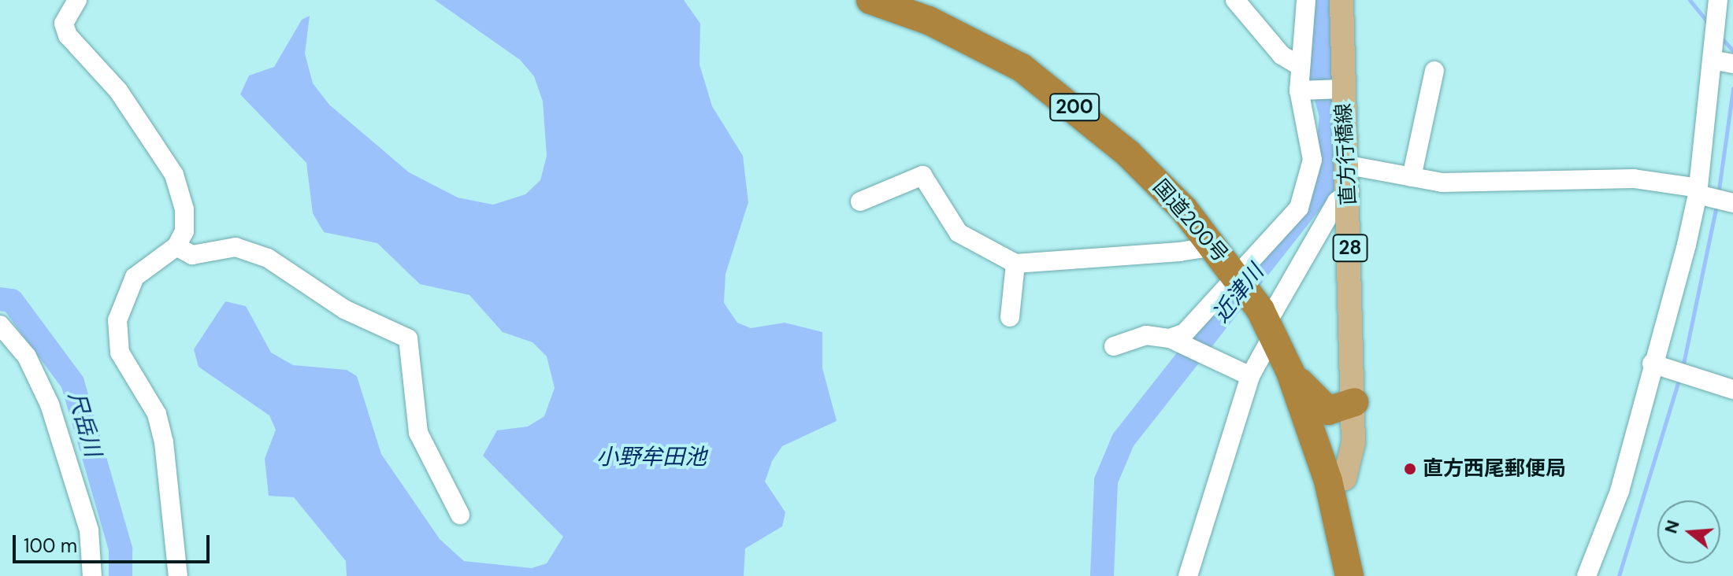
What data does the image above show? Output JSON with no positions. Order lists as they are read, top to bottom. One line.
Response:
{"streets":{"highway":["200","国道200号"],"main road":["直方行橋線","28"]},"crossings":[["直方行橋線","国道200号"]],"water":["近津川","尺岳川","小野牟田池"],"places":["直方西尾郵便局"],"scale_bar":"100 m","north":"left"}
